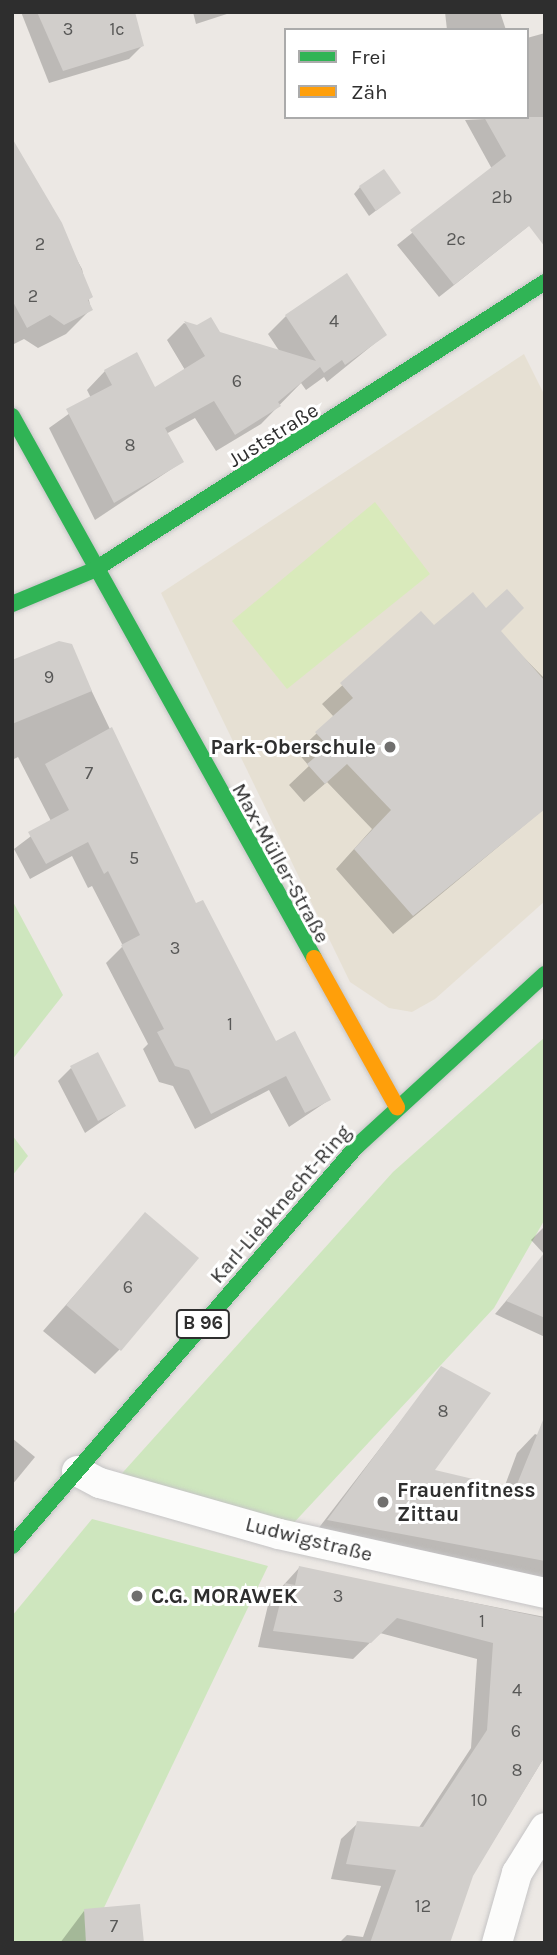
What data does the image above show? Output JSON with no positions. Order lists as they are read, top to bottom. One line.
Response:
{"streets":{"street":["Juststraße","Max-Müller-Straße","Karl-Liebknecht-Ring","B 96","Ludwigstraße"]},"crossings":[["Juststraße","Max-Müller-Straße"],["Max-Müller-Straße","Karl-Liebknecht-Ring"],["Karl-Liebknecht-Ring","Ludwigstraße"]],"places":["Park-Oberschule","Frauenfitness Zittau","C.G. MORAWEK"],"house_numbers":["3","1c","2b","2c","2","2","4","6","8","9","7","5","3","1","6","8","3","1","4","6","8","10","12","7"],"legend":["Frei","Zäh"]}
